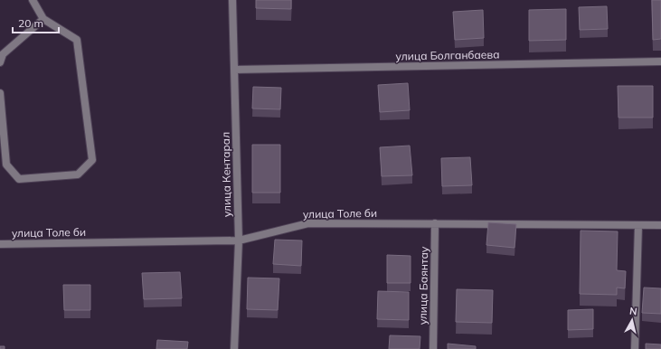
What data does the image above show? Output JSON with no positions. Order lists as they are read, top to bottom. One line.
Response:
{"streets":{"street":["улица Болганбаева","улица Кентарал","улица Толе би","улица Баянтау"]},"crossings":[["улица Болганбаева","улица Кентарал"],["улица Кентарал","улица Толе би"],["улица Толе би","улица Баянтау"]],"scale_bar":"20 m","north":"top"}
